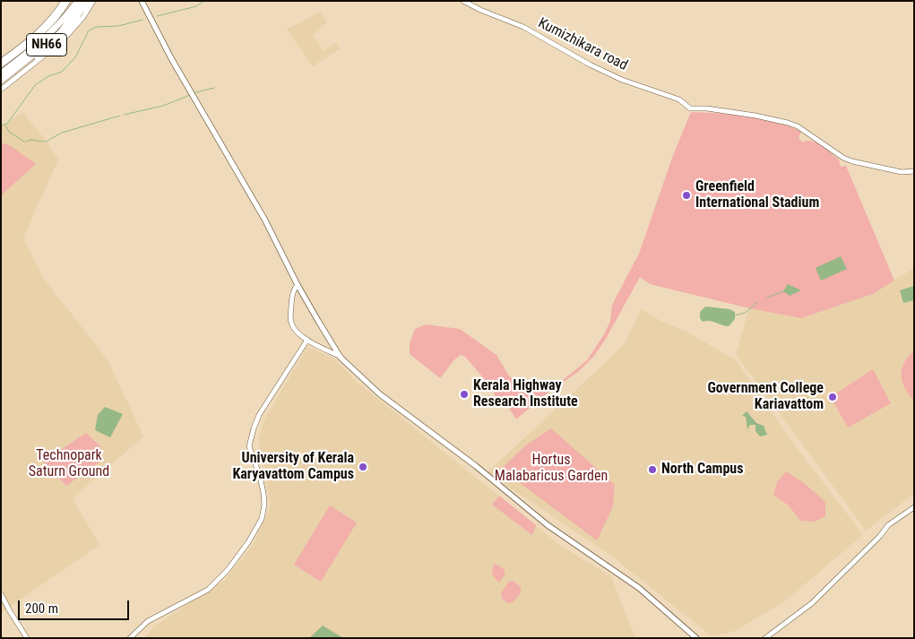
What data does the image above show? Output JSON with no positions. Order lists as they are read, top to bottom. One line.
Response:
{"streets":{"highway":["NH66"],"main road":["Kumizhikara road"]},"parks":["Technopark Saturn Ground","Hortus Malabaricus Garden"],"places":["Greenfield International Stadium","Kerala Highway Research Institute","Government College Kariavattom","University of Kerala Karyavattom Campus","North Campus"],"scale_bar":"200 m"}
